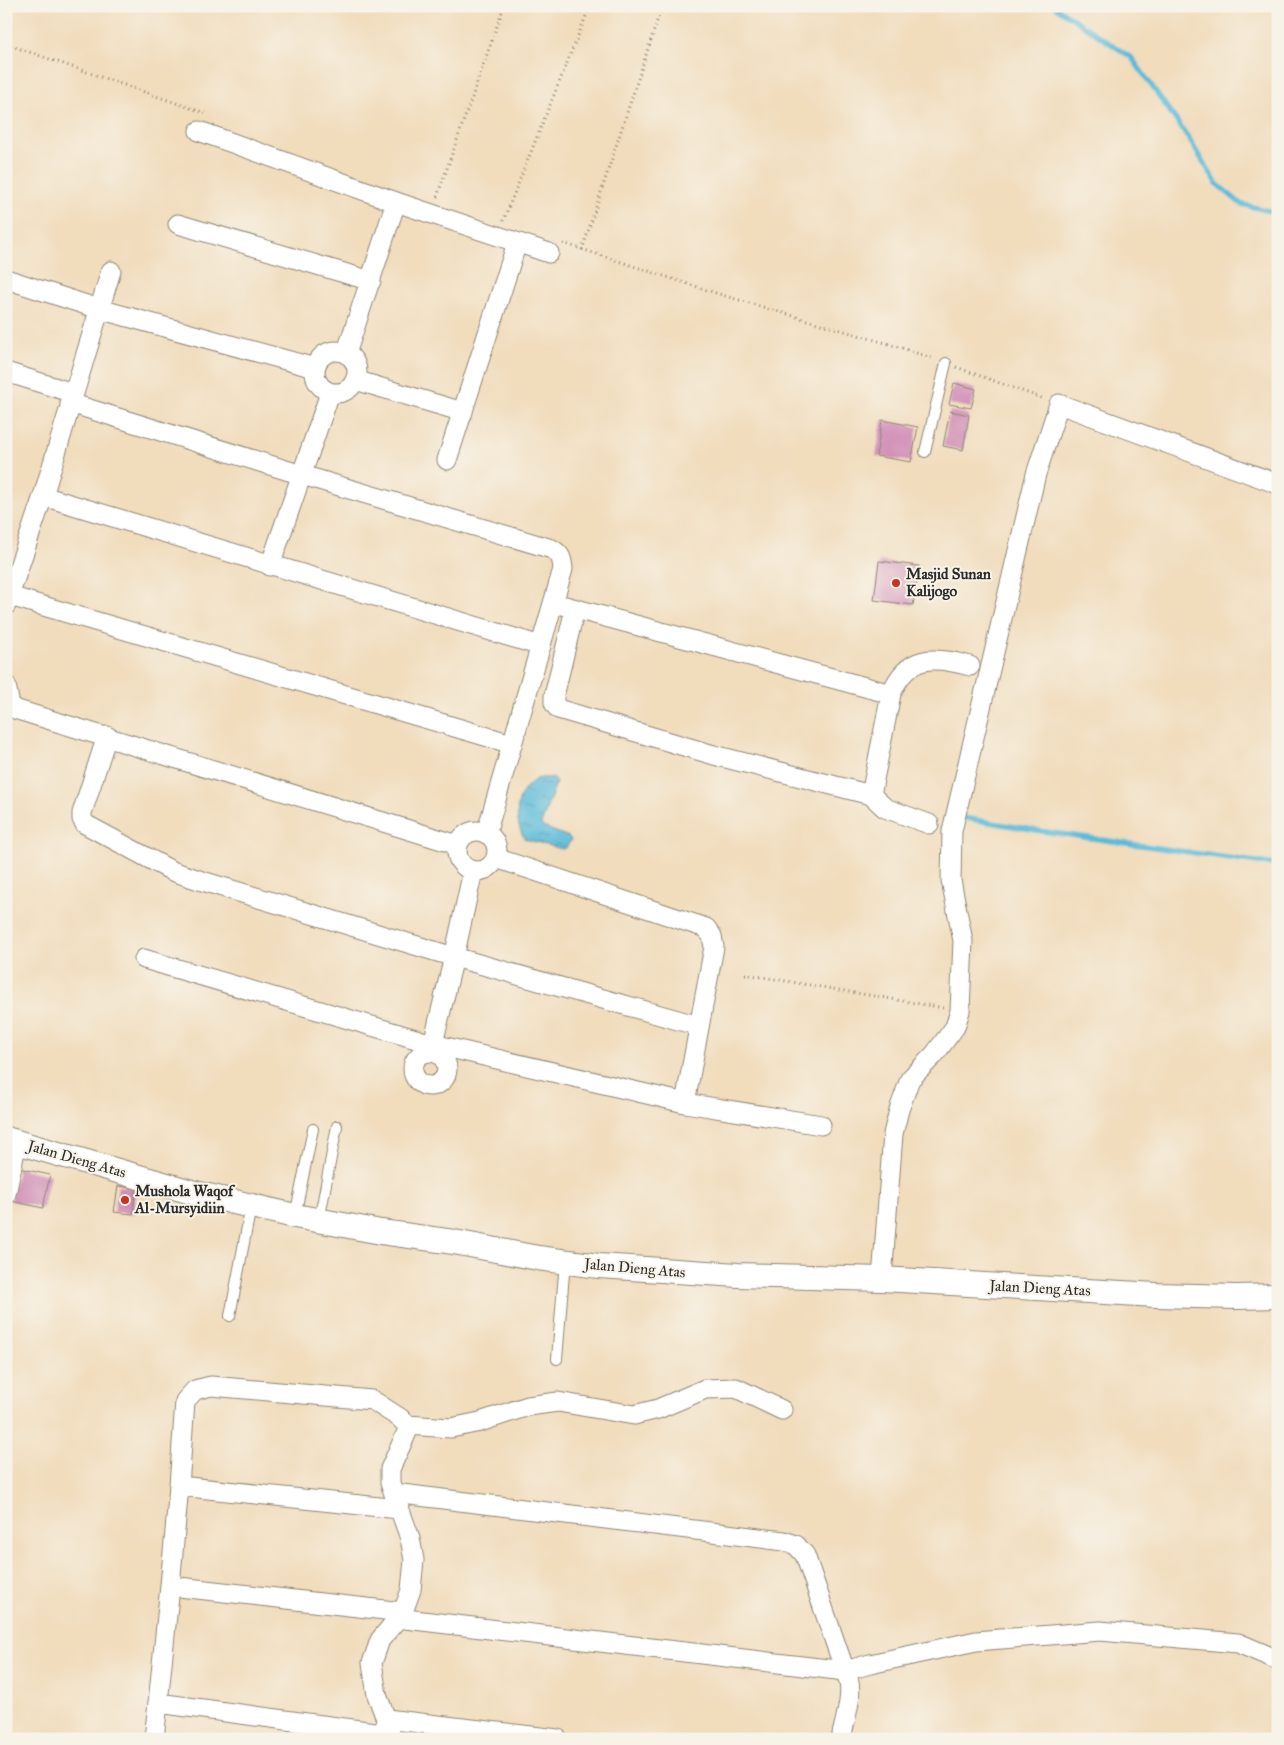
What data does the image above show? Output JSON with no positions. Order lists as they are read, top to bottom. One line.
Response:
{"streets":{"street":["Jalan Dieng Atas"]},"places":["Masjid Sunan Kalijogo","Mushola Waqof Al-Mursyidiin"]}
